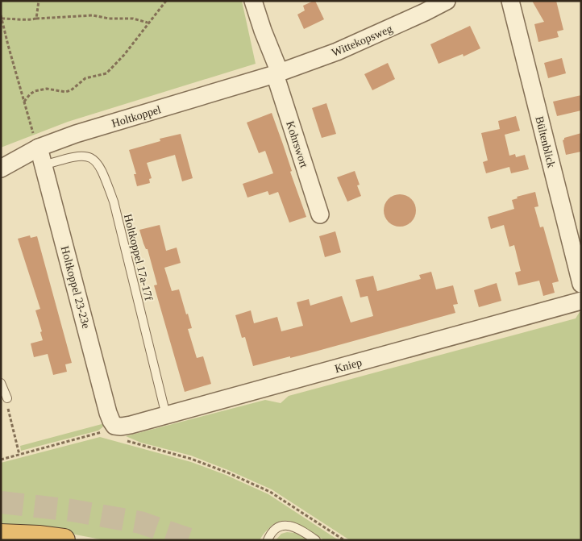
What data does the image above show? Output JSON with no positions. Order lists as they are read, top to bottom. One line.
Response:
{"streets":{"street":["Wittekopsweg","Holtkoppel","Bültenblick","Kohrswort","Holtkoppel 23-23e","Kniep"],"lane":["Holtkoppel 17a-17f"]},"crossings":[["Wittekopsweg","Holtkoppel"],["Wittekopsweg","Kohrswort"],["Holtkoppel","Kohrswort"],["Holtkoppel","Holtkoppel 23-23e"],["Holtkoppel 17a-17f","Holtkoppel 23-23e"],["Holtkoppel 17a-17f","Kniep"],["Holtkoppel 23-23e","Kniep"]]}
